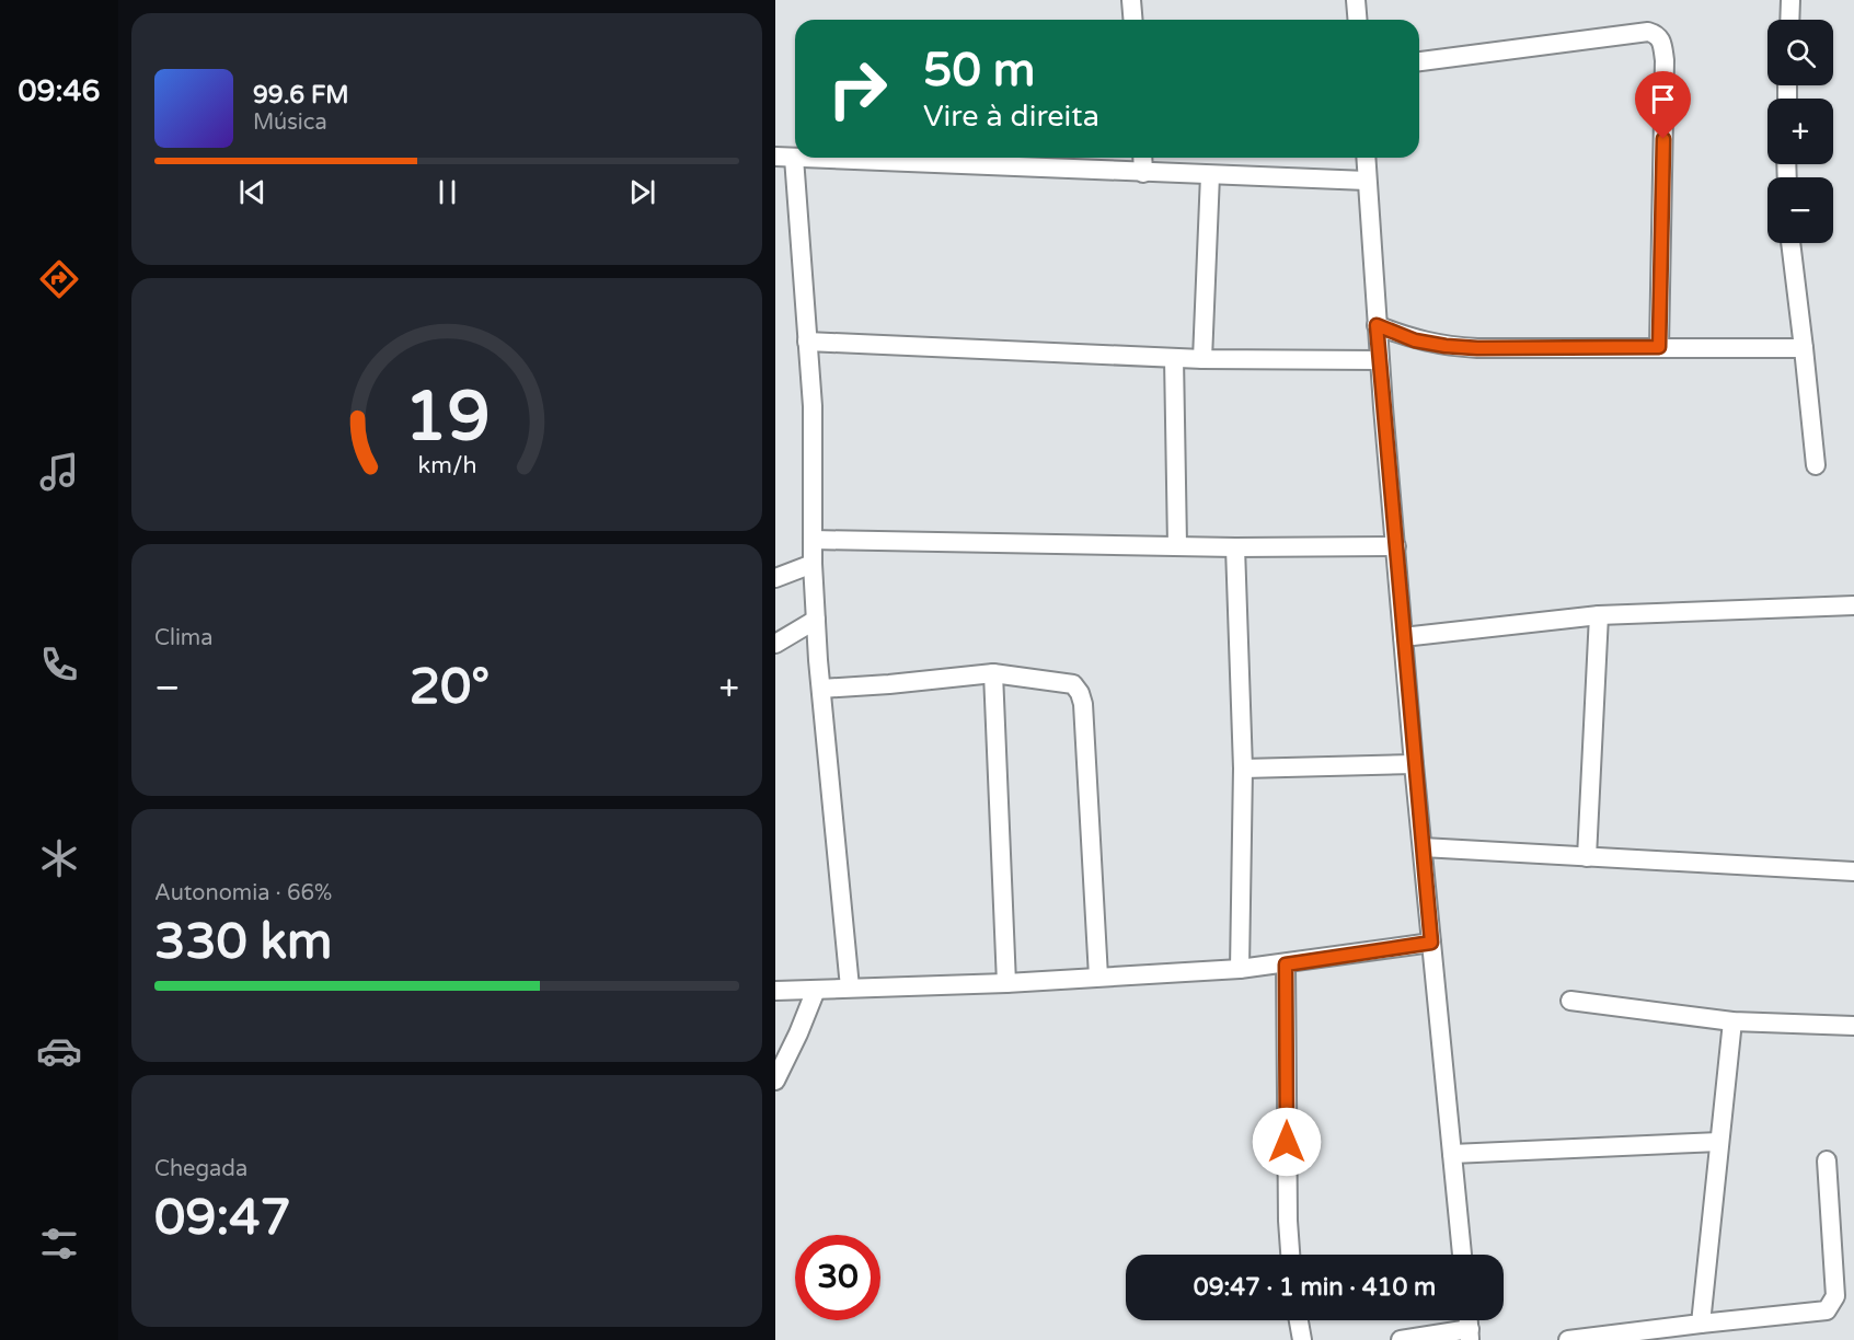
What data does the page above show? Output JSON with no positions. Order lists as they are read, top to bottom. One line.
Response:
{"page":{"tabs":"09:46","map_buttons":["+","−"],"turn":["50 m","Vire à direita"],"song":["99.6 FM","Música"],"tile":["Clima",["Autonomia · 66%","330 km"],["Chegada","09:47"]],"heat":["−","20°","+"],"limit":"30","trip":"09:47 · 1 min · 410 m","gauge":["19","km/h"]}}
